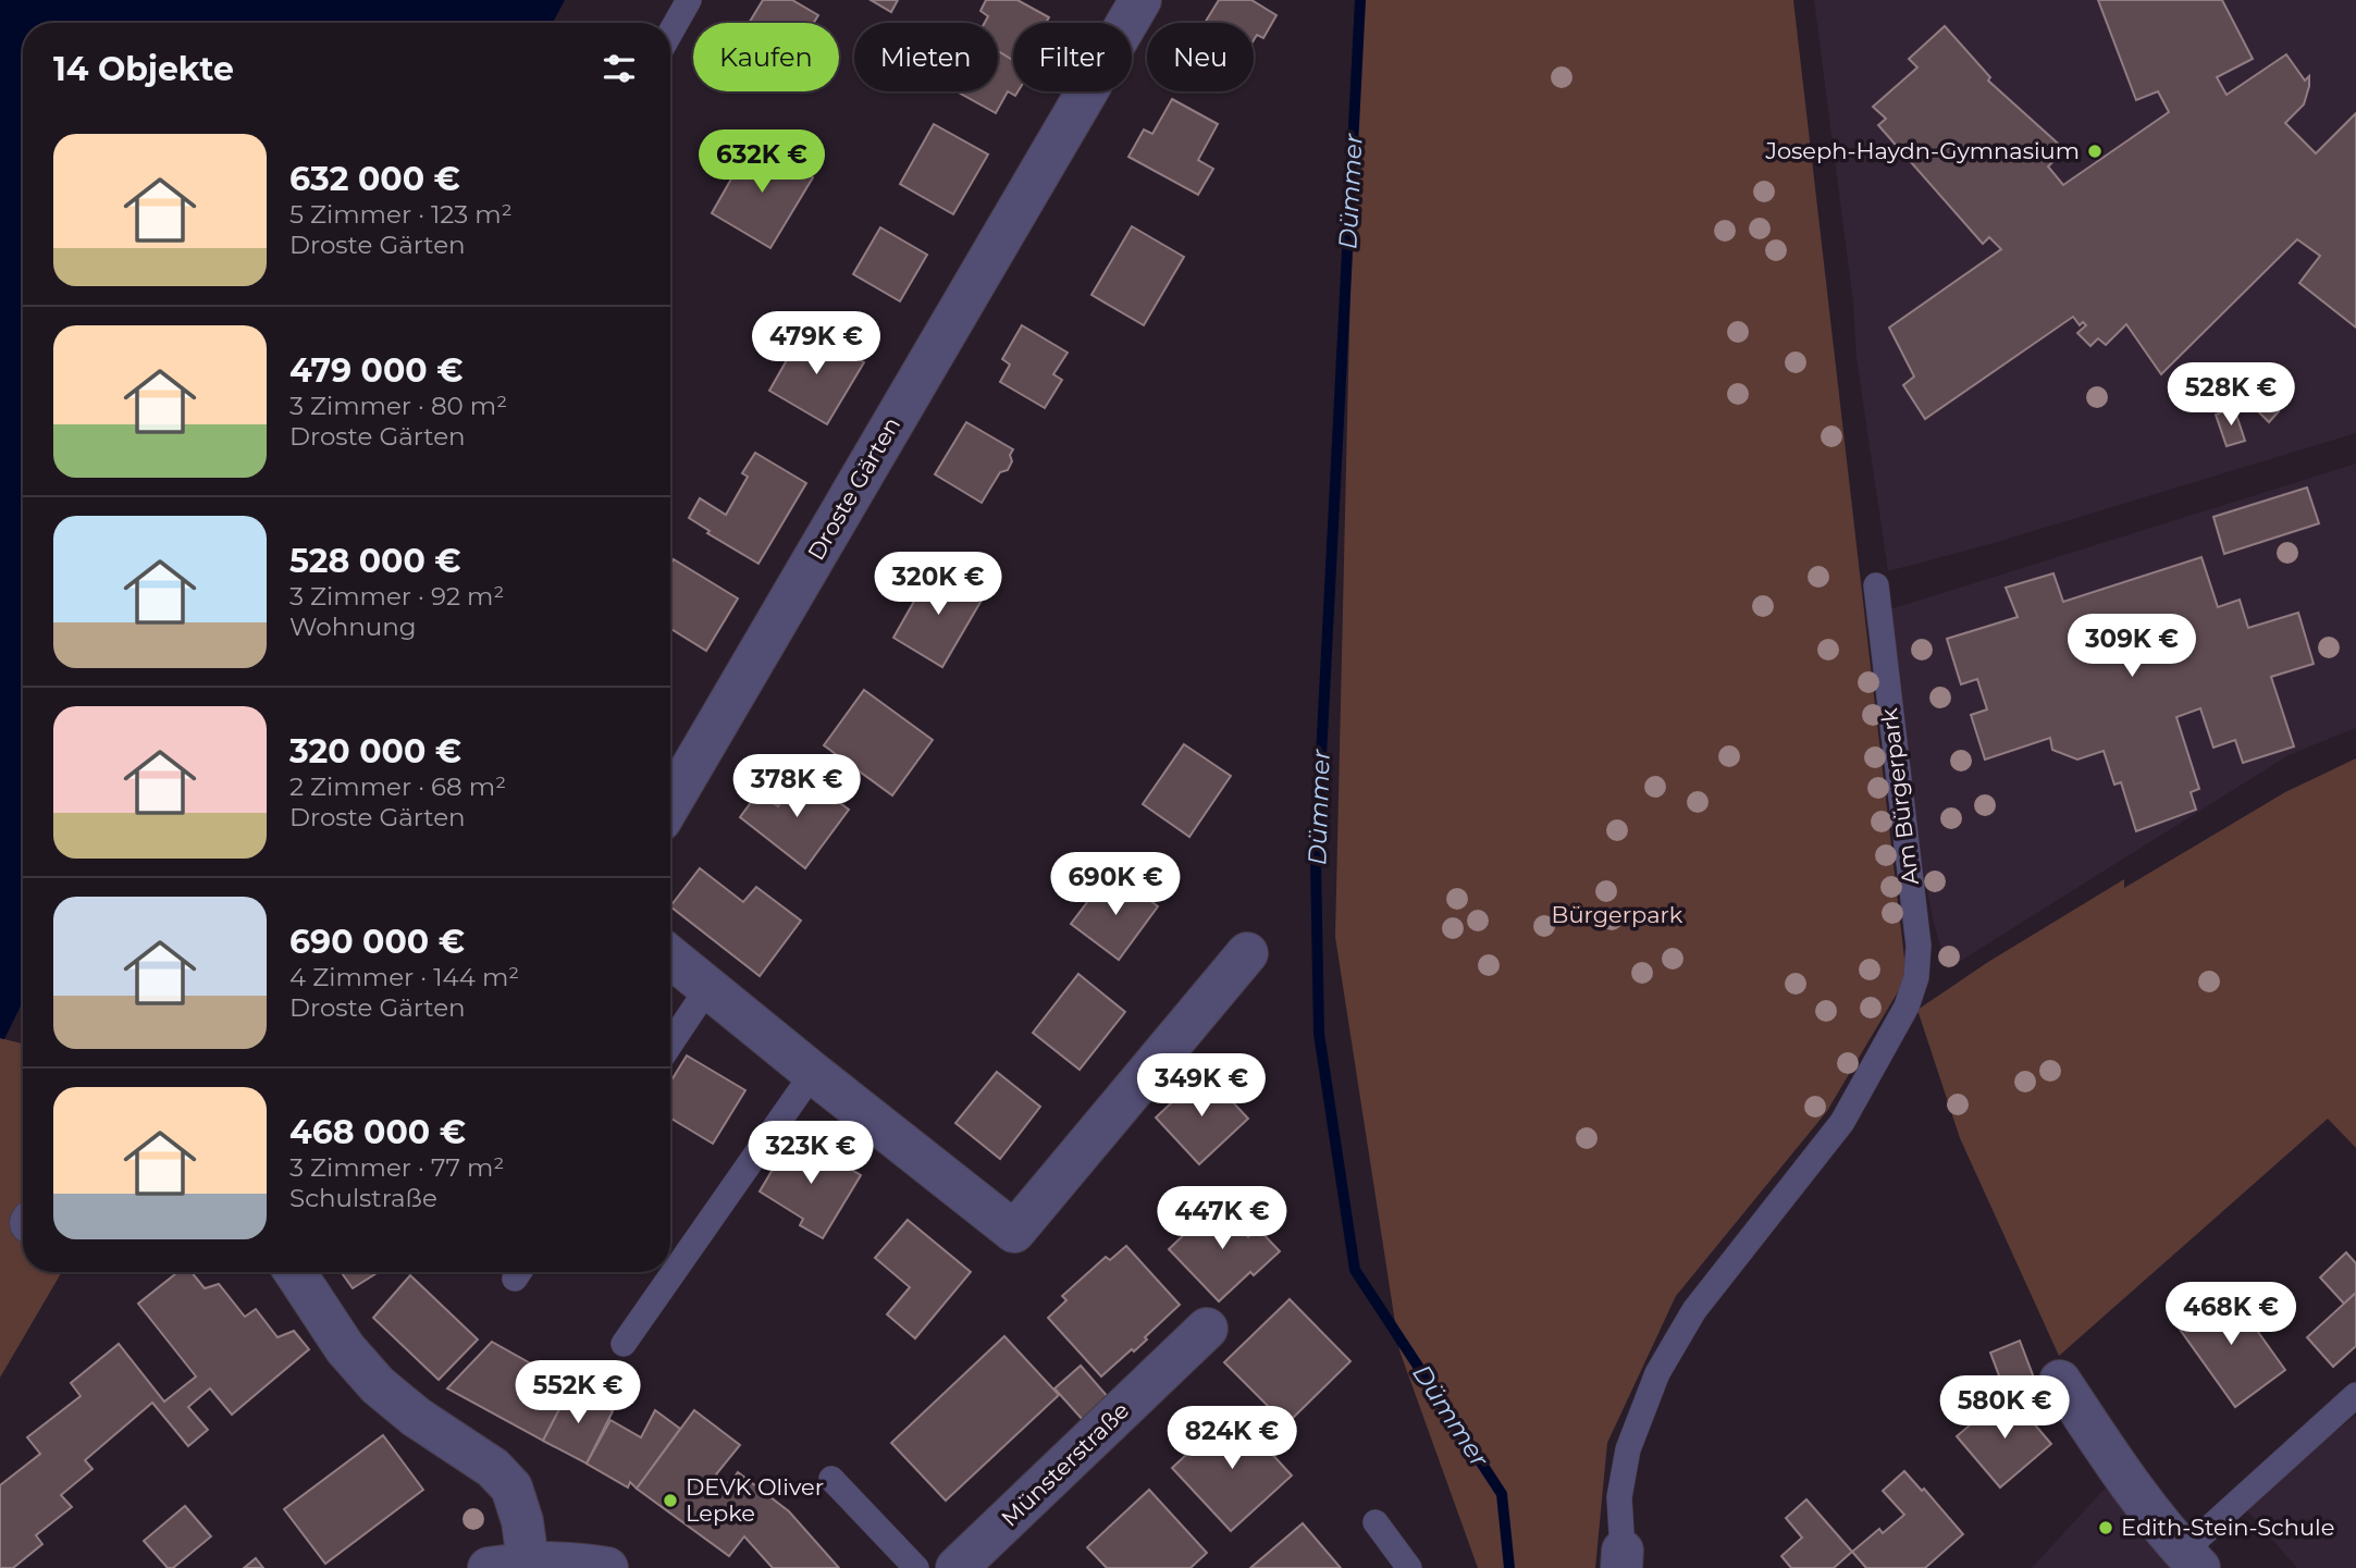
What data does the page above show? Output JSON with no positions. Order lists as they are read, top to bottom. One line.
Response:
{"streets":{"street":["Droste Gärten","Münsterstraße"],"lane":["Am Bürgerpark"]},"water":["Dümmer"],"parks":["Bürgerpark"],"places":["Joseph-Haydn-Gymnasium","DEVK Oliver Lepke","Edith-Stein-Schule"],"page":{"chip":["Kaufen","Mieten","Filter","Neu"],"heading":"14 Objekte","list":[{"name":"632 000 €","note":"5 Zimmer · 123 m² · Droste Gärten"},{"name":"479 000 €","note":"3 Zimmer · 80 m² · Droste Gärten"},{"name":"528 000 €","note":"3 Zimmer · 92 m² · Wohnung"},{"name":"320 000 €","note":"2 Zimmer · 68 m² · Droste Gärten"},{"name":"690 000 €","note":"4 Zimmer · 144 m² · Droste Gärten"},{"name":"468 000 €","note":"3 Zimmer · 77 m² · Schulstraße"}],"price":["632K €","479K €","528K €","320K €","309K €","378K €","690K €","349K €","323K €","447K €","468K €","552K €","580K €","824K €"]}}
